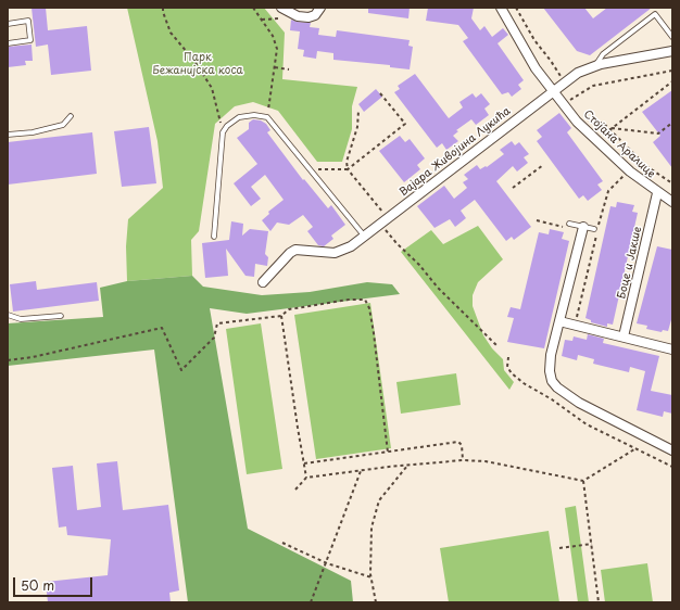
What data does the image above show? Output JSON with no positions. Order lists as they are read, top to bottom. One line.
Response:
{"streets":{"street":["Стојана Аралице","Вајара Живојина Лукића","Боце и Јакше"]},"crossings":[["Стојана Аралице","Вајара Живојина Лукића"],["Стојана Аралице","Боце и Јакше"]],"parks":["Парк Бежанијска коса"],"scale_bar":"50 m"}
